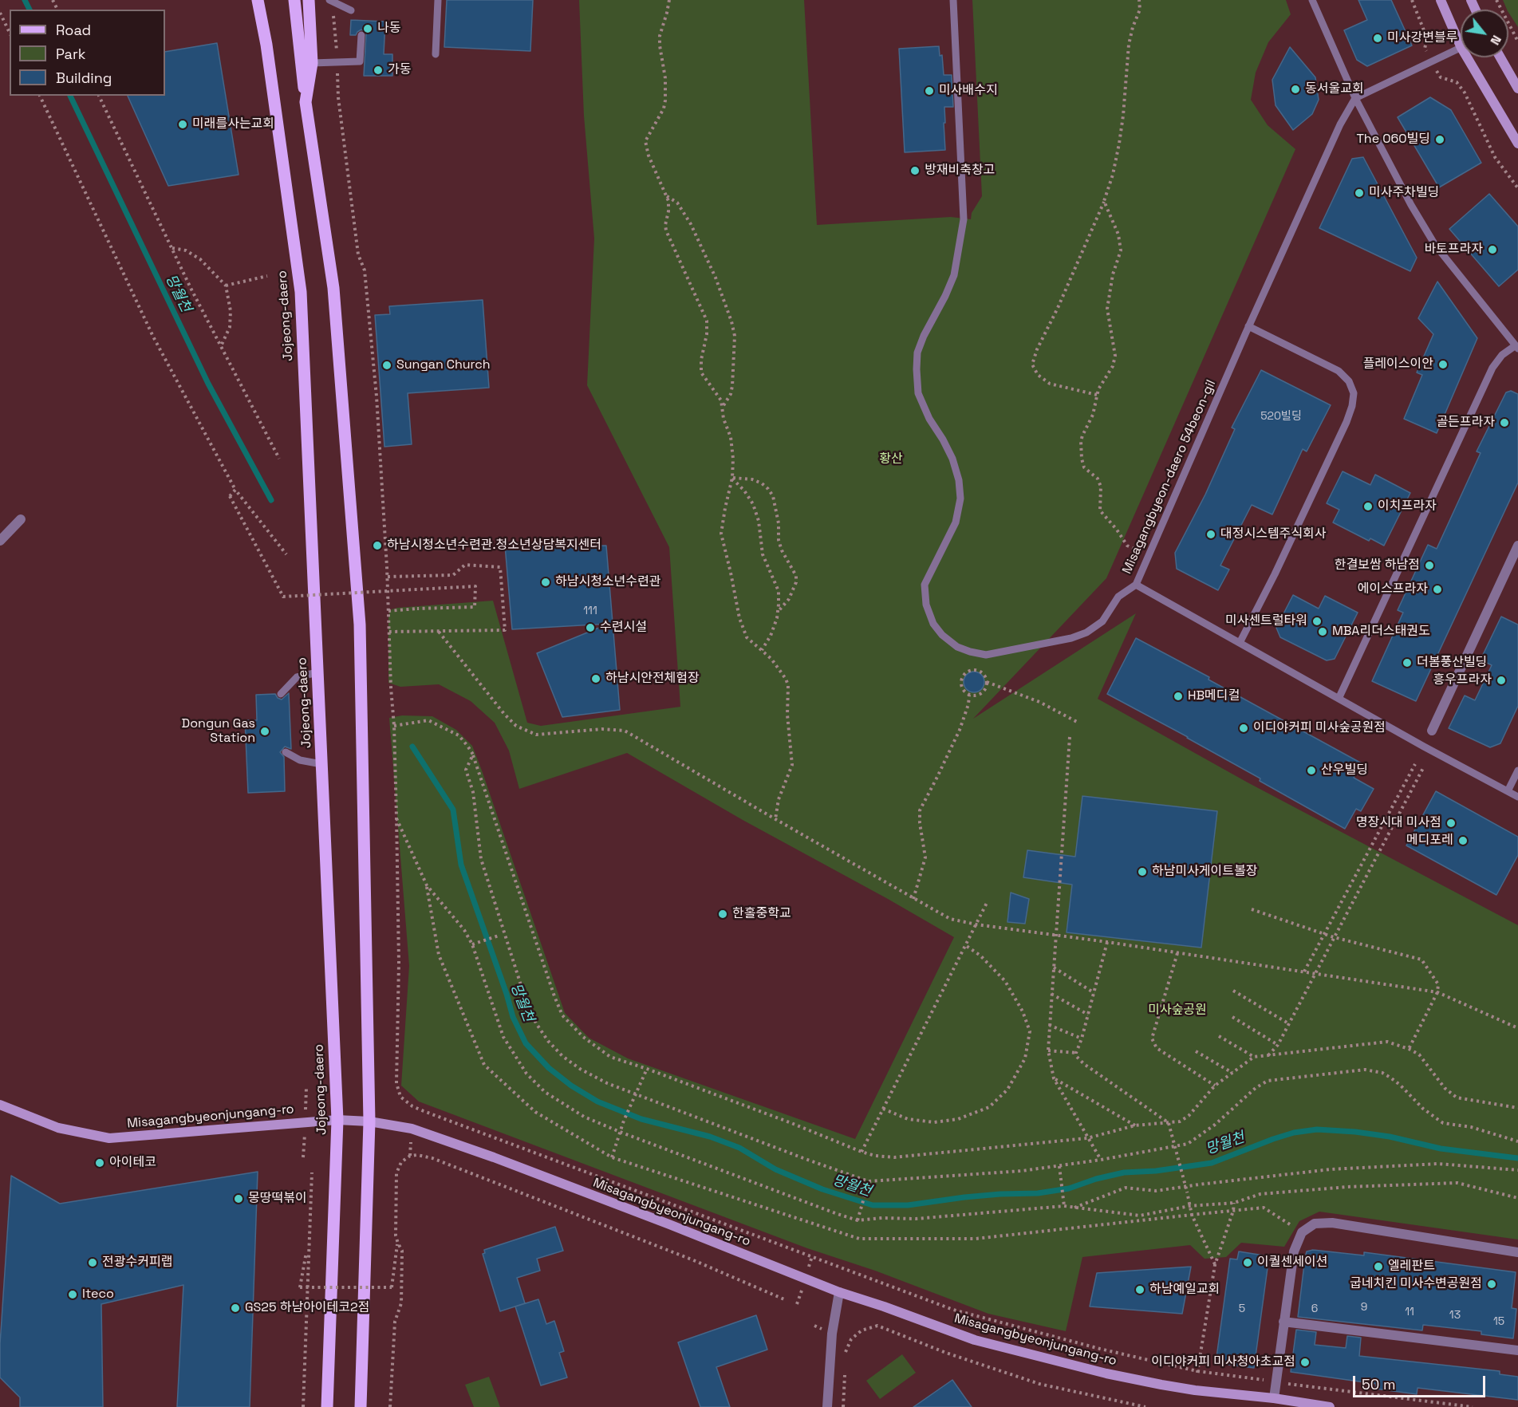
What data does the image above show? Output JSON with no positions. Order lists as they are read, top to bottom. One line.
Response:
{"streets":{"main road":["Jojeong-daero"],"street":["Misagangbyeonjungang-ro"],"lane":["Misagangbyeon-daero 54beon-gil"]},"crossings":[["Jojeong-daero","Misagangbyeonjungang-ro"]],"water":["망월천"],"parks":["황산","미사숲공원"],"places":["나동","미사강변블루","가동","동서울교회","미사배수지","미래를사는교회","The 060빌딩","방재비축창고","미사주차빌딩","바토프라자","플레이스이안","Sungan Church","골든프라자","이치프라자","대정시스템주식회사","하남시청소년수련관.청소년상담복지센터","한결보쌈 하남점","하남시청소년수련관","에이스프라자","미사센트럴타워","수련시설","MBA리더스태권도","더봄풍산빌딩","하남시안전체험장","흥우프라자","HB메디컬","이디야커피 미사숲공원점","Dongun Gas Station","산우빌딩","명장시대 미사점","메디포레","하남미사게이트볼장","한홀중학교","아이테코","몽땅떡볶이","전광수커피랩","이퀄센세이션","엘레판트","굽네치킨 미사수변공원점","하남예일교회","Iteco","GS25 하남아이테코2점","이디야커피 미사청아초교점"],"house_numbers":["520빌딩","111","9","5","6","11","13","15"],"legend":["Road","Park","Building"],"scale_bar":"50 m","north":"bottom right"}
